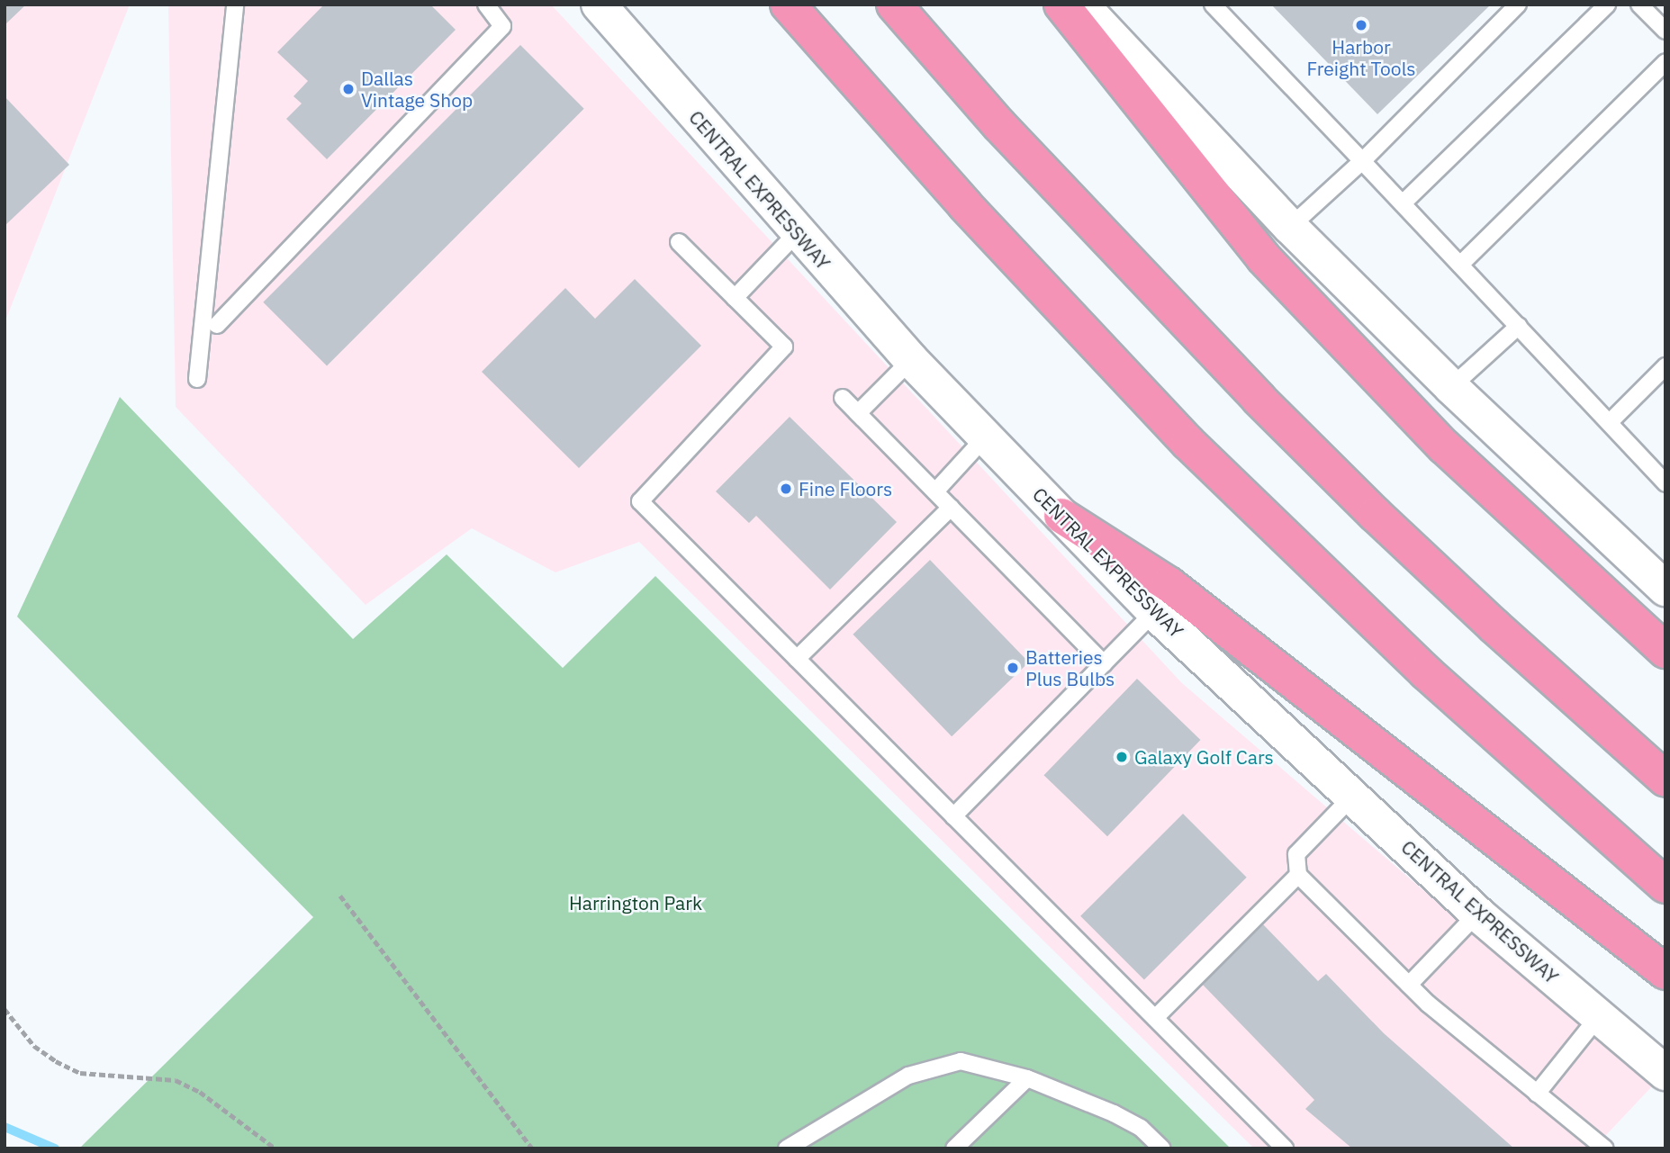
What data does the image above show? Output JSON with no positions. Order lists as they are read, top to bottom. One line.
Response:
{"streets":{"main road":["CENTRAL EXPRESSWAY"]},"parks":["Harrington Park"],"places":["Harbor Freight Tools","Dallas Vintage Shop","Fine Floors","Batteries Plus Bulbs","Galaxy Golf Cars"]}
